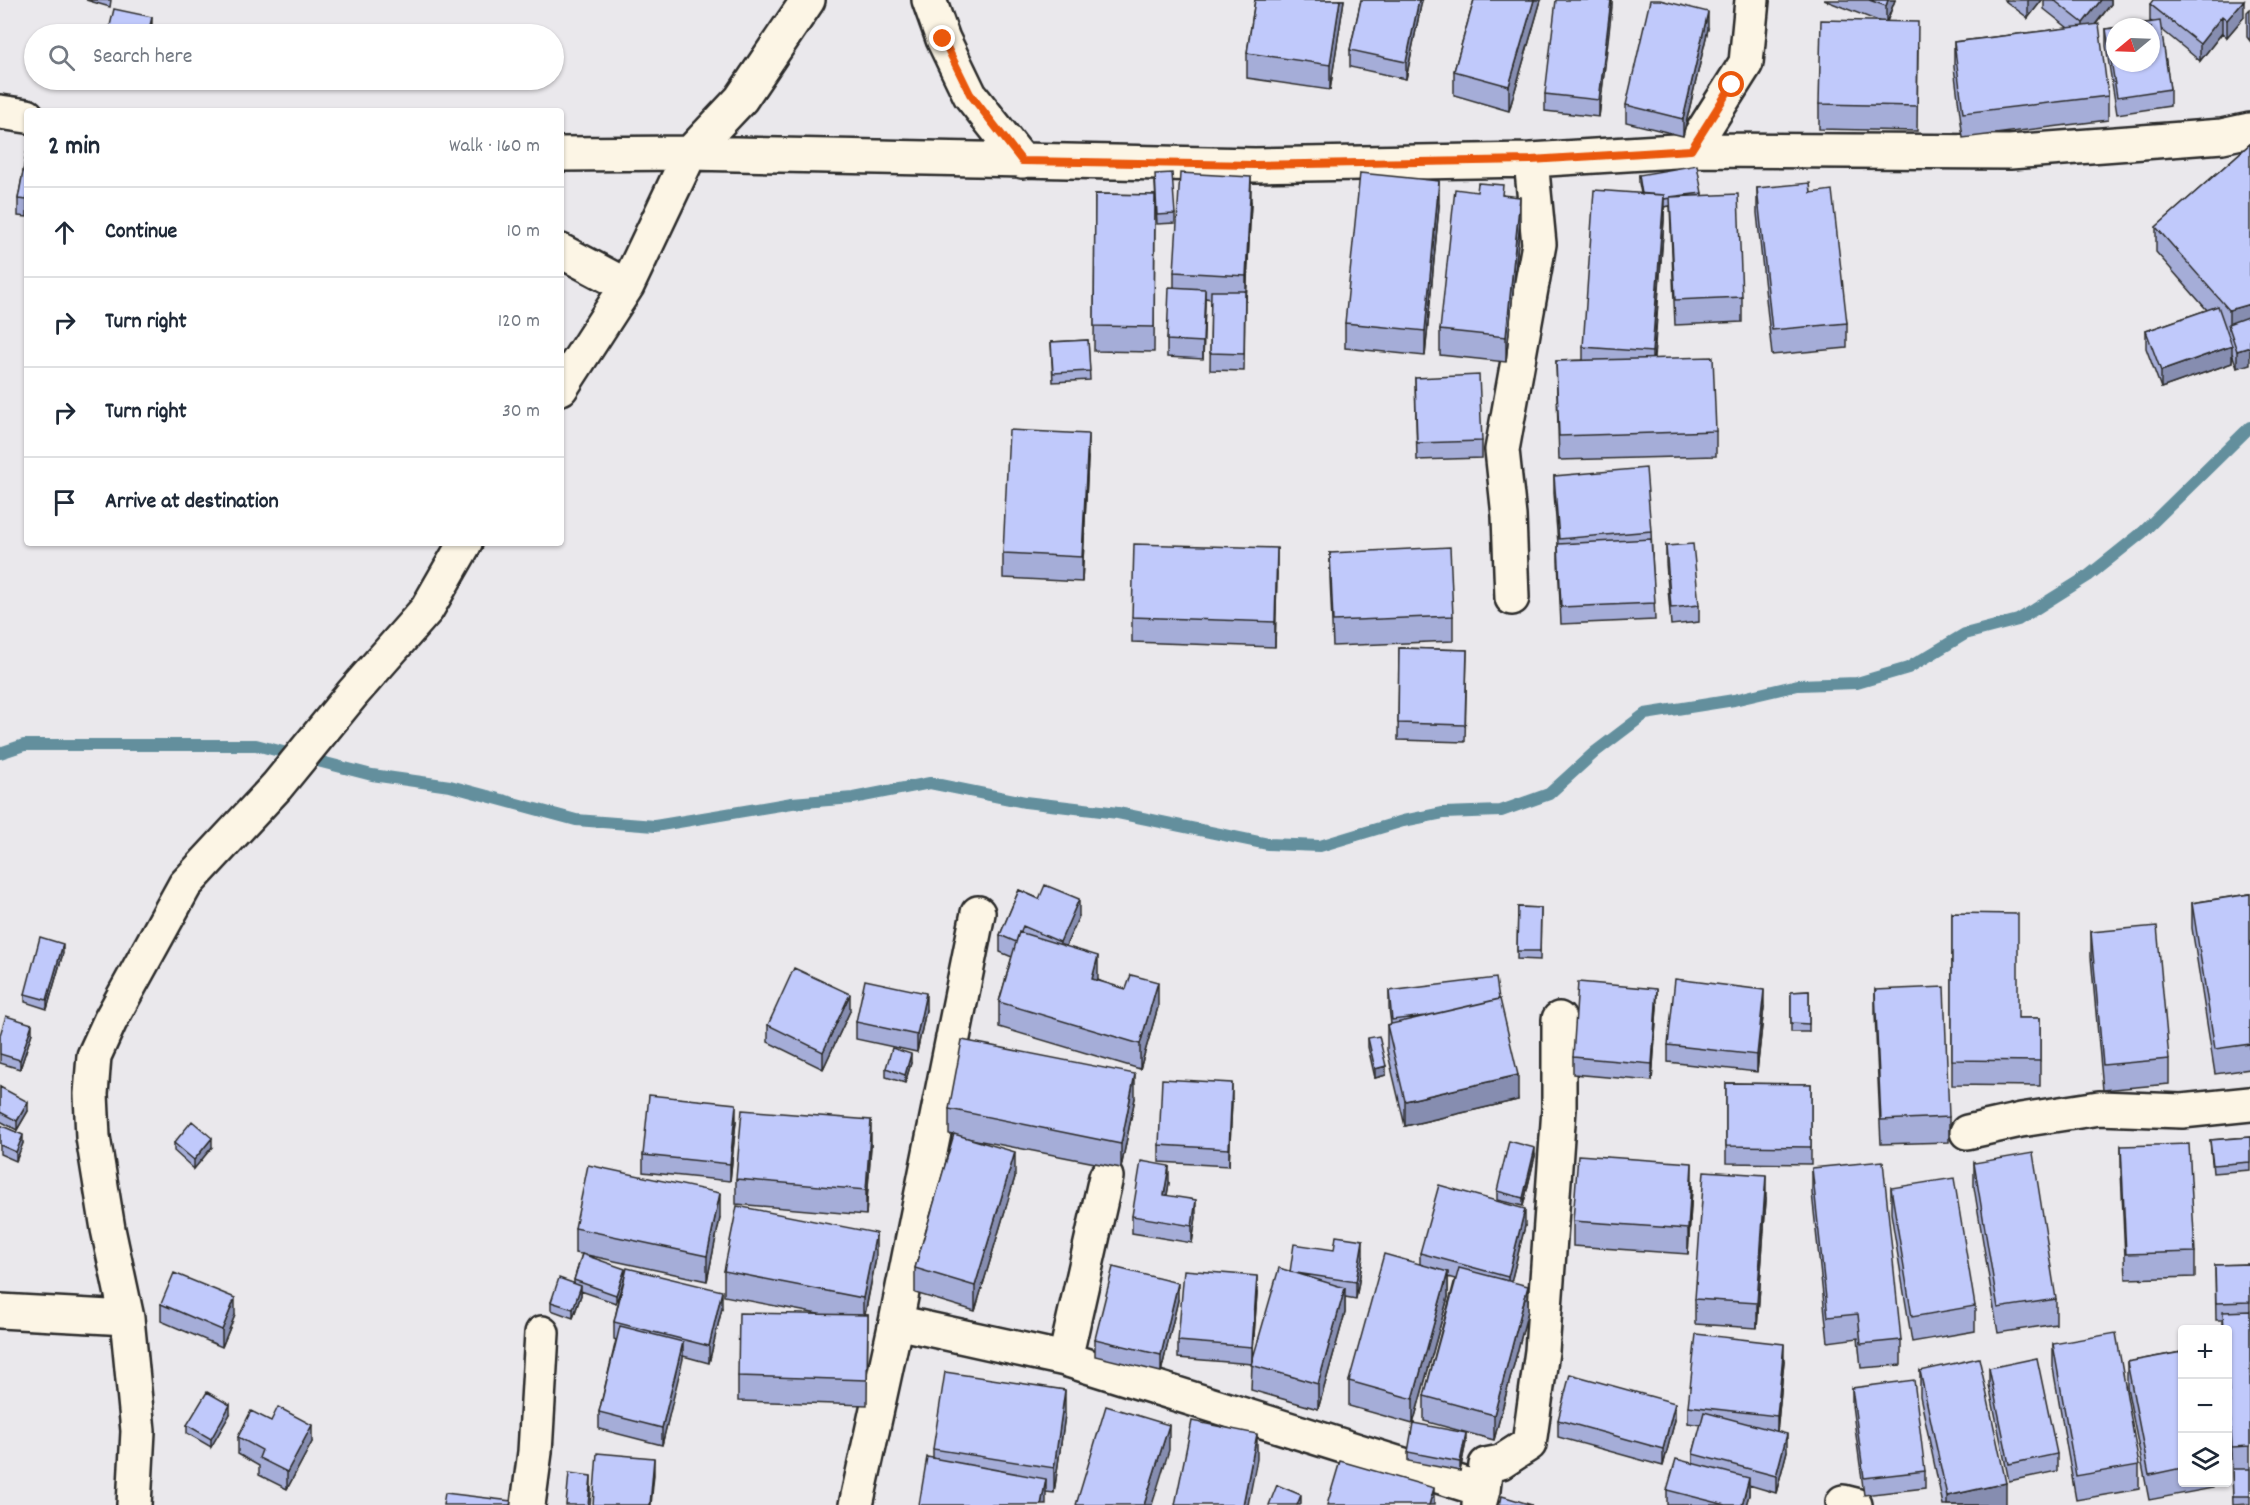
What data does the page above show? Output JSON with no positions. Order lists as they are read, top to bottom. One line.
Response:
{"north":"left","page":{"search":"Search here","heading":["2 min","Walk · 160 m"],"list":[["Continue","10 m"],["Turn right","120 m"],["Turn right","30 m"],"Arrive at destination"],"map_buttons":["+","−"]}}
